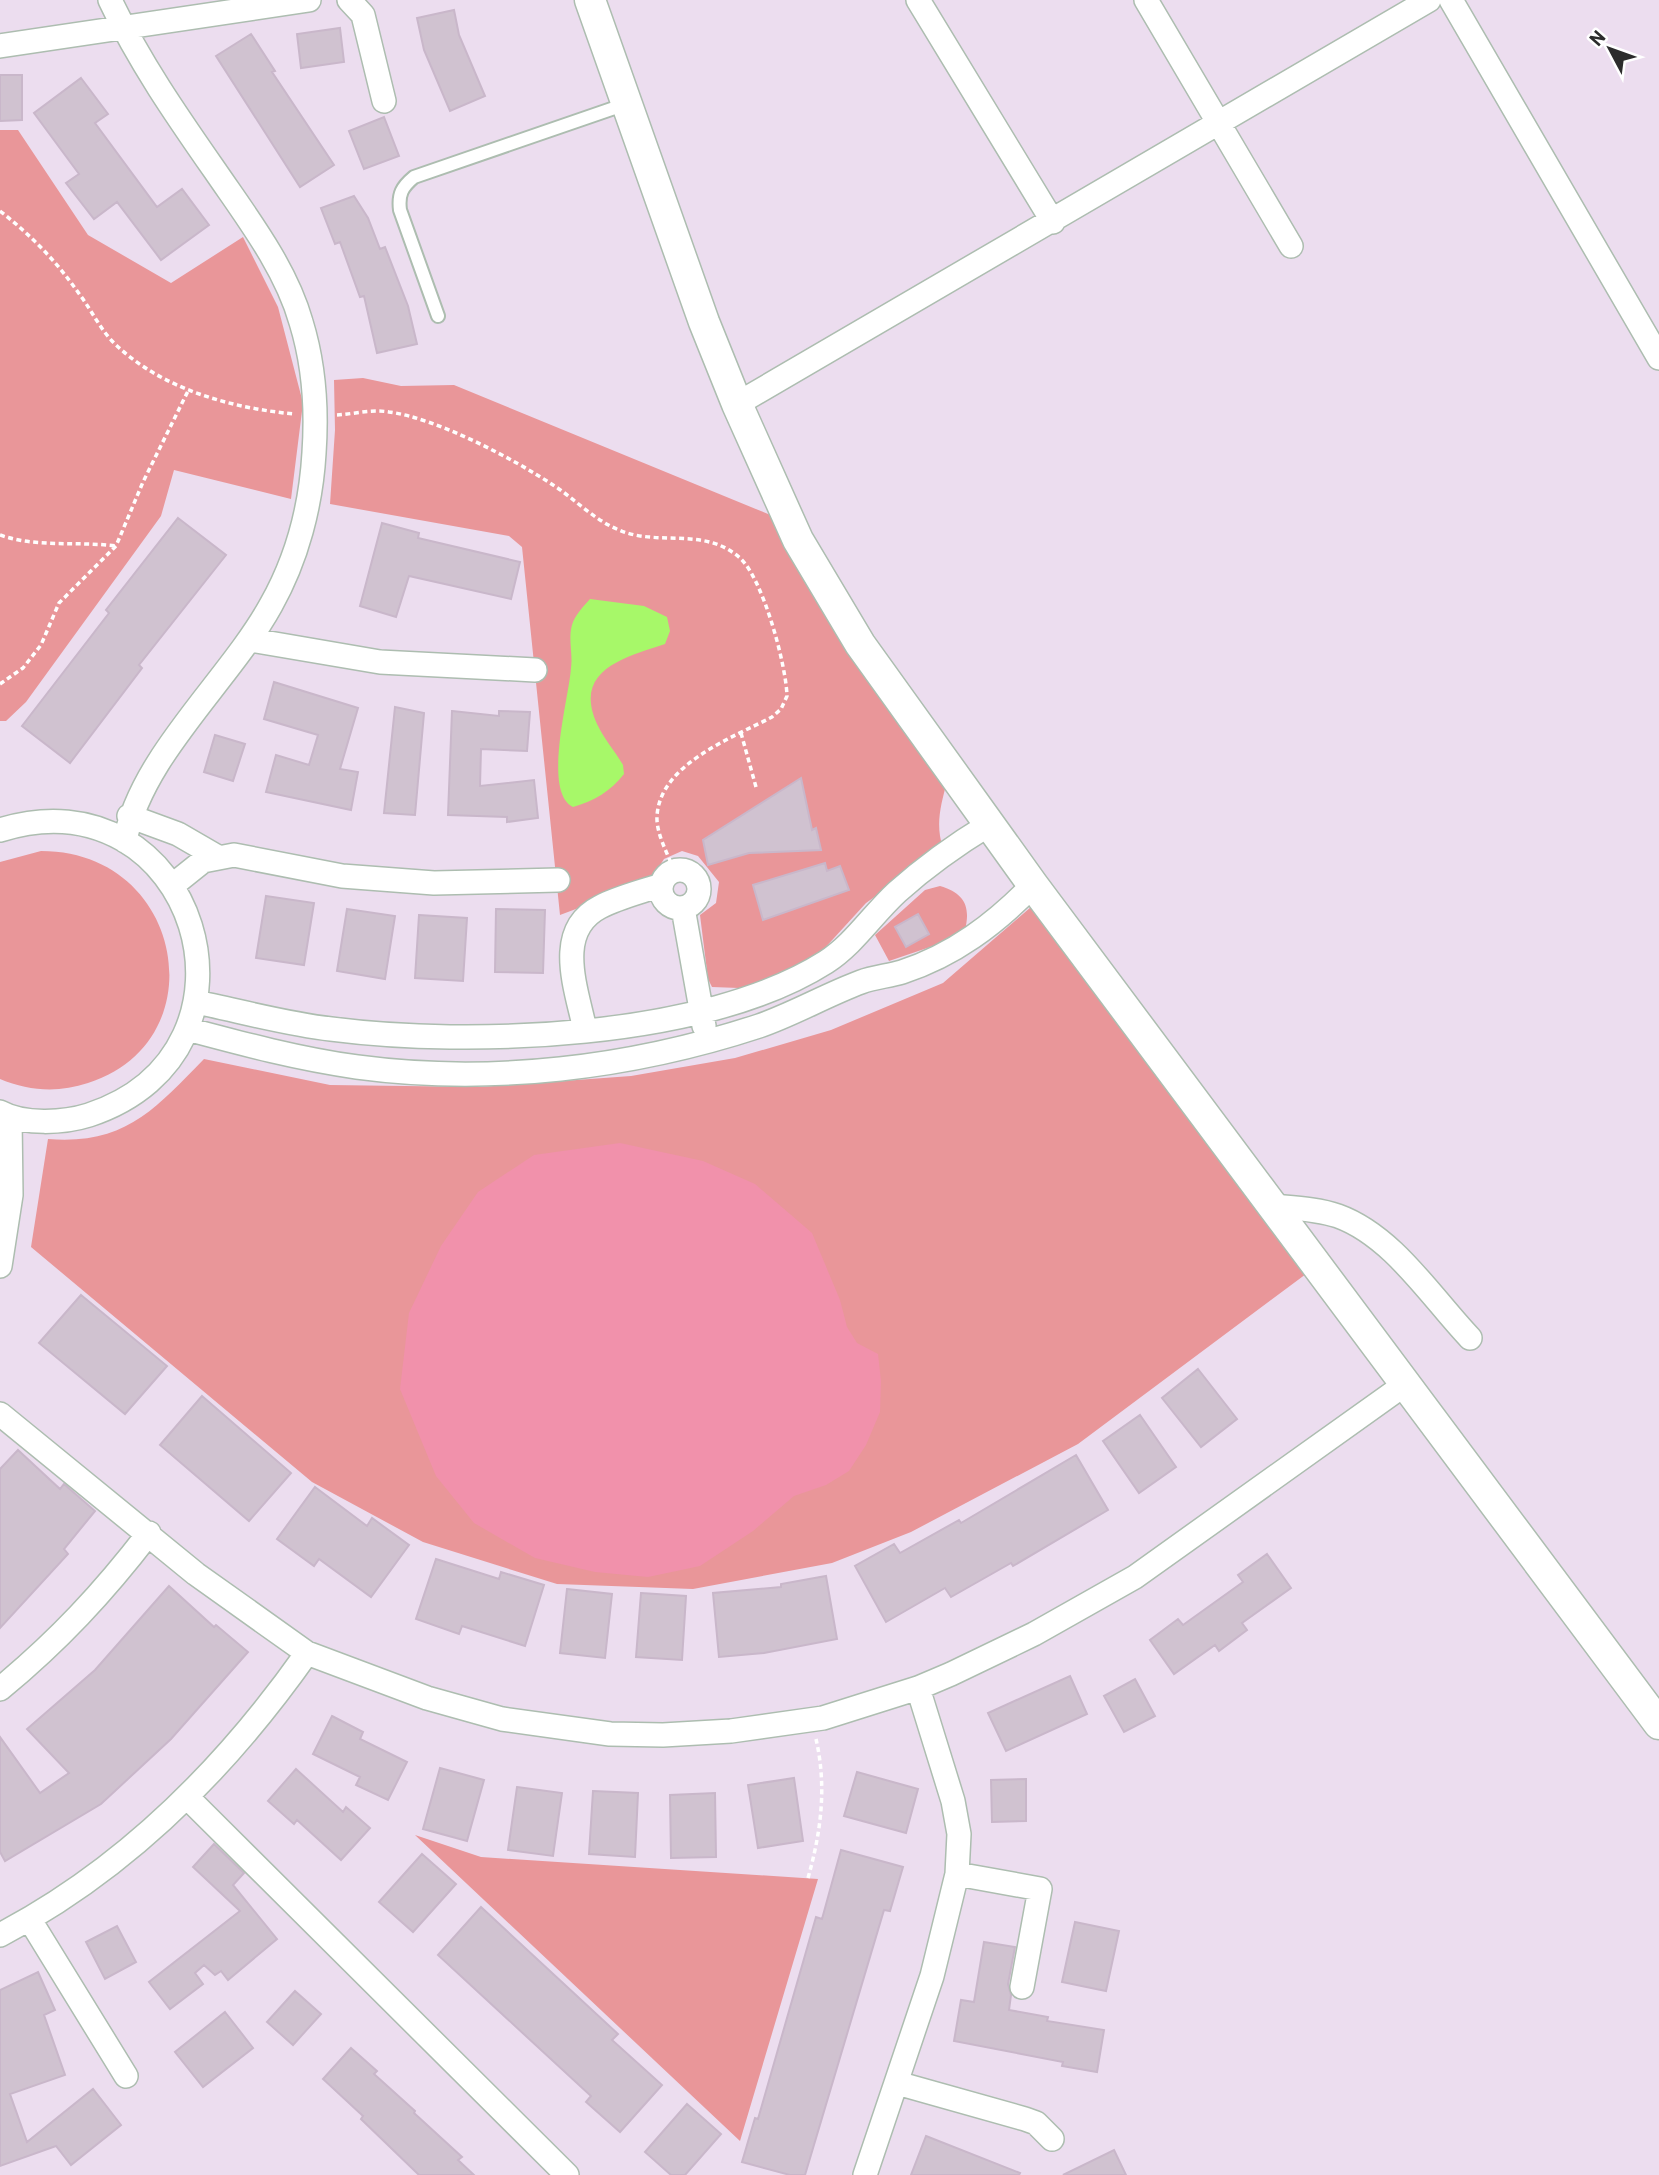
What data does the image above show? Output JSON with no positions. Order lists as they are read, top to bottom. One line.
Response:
{"north":"top left"}
